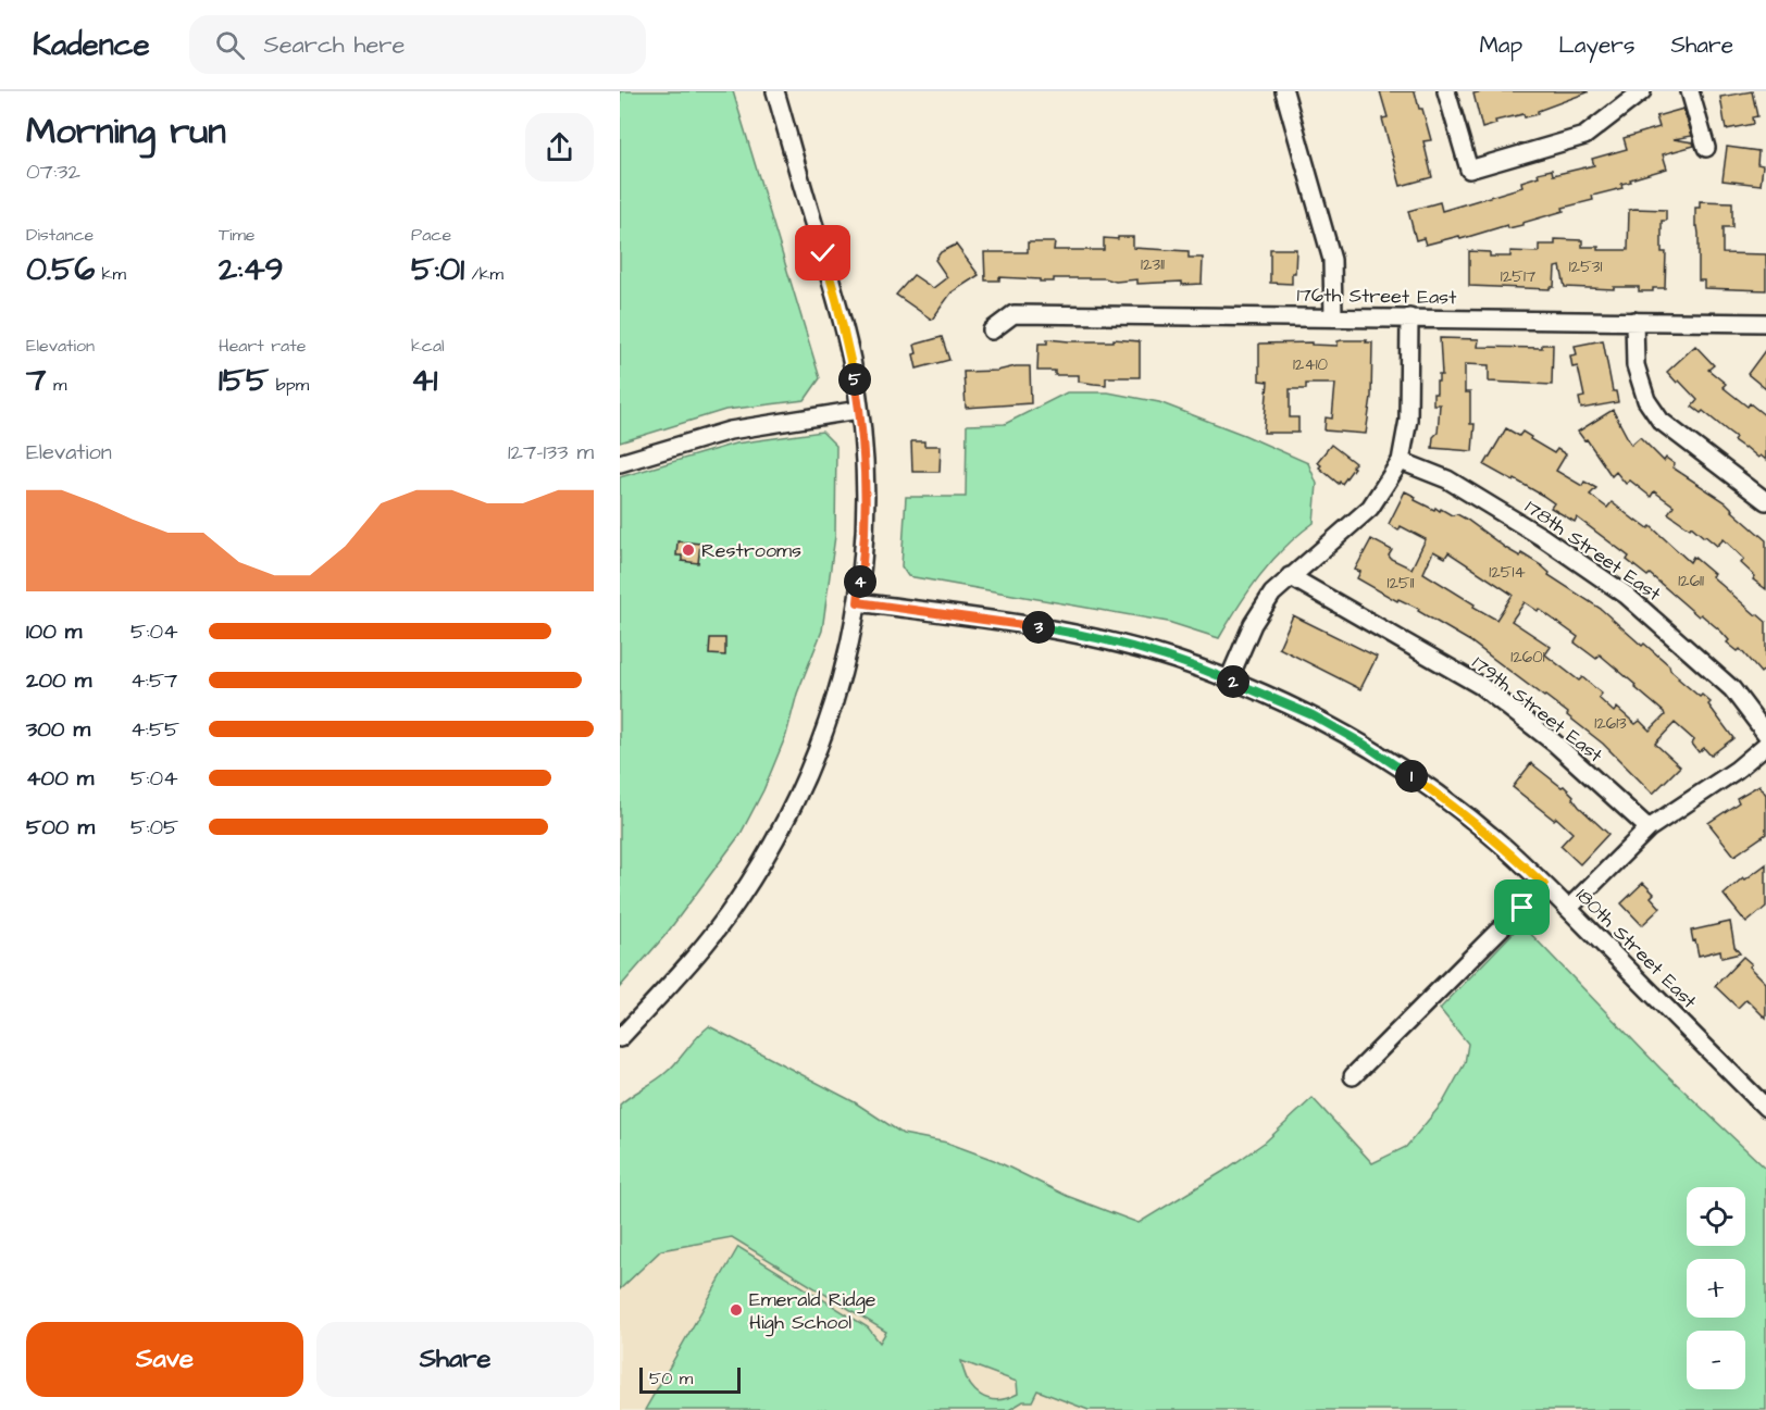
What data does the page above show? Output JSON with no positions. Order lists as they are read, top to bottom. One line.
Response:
{"streets":{"street":["176th Street East","178th Street East","179th Street East","180th Street East"]},"places":["Restrooms","Emerald Ridge High School"],"house_numbers":["12311","12531","12517","12410","12514","12611","12511","12601","12613"],"scale_bar":"50 m","page":{"header":"Kadence","search":"Search here","nav":["Map","Layers","Share"],"heading":["Morning run","07:32"],"stats":[["Distance","0.56 km"],["Time","2:49"],["Pace","5:01 /km"],["Elevation","7 m"],["Heart rate","155 bpm"],["kcal","41"]],"pins":["5","4","3","2","1"],"chart":["Elevation","127–133 m"],"list":[{"name":"100 m","note":"5:04"},{"name":"200 m","note":"4:57"},{"name":"300 m","note":"4:55"},{"name":"400 m","note":"5:04"},{"name":"500 m","note":"5:05"}],"map_buttons":["+","−"],"buttons":["Save","Share"],"scale":"50 m"}}
